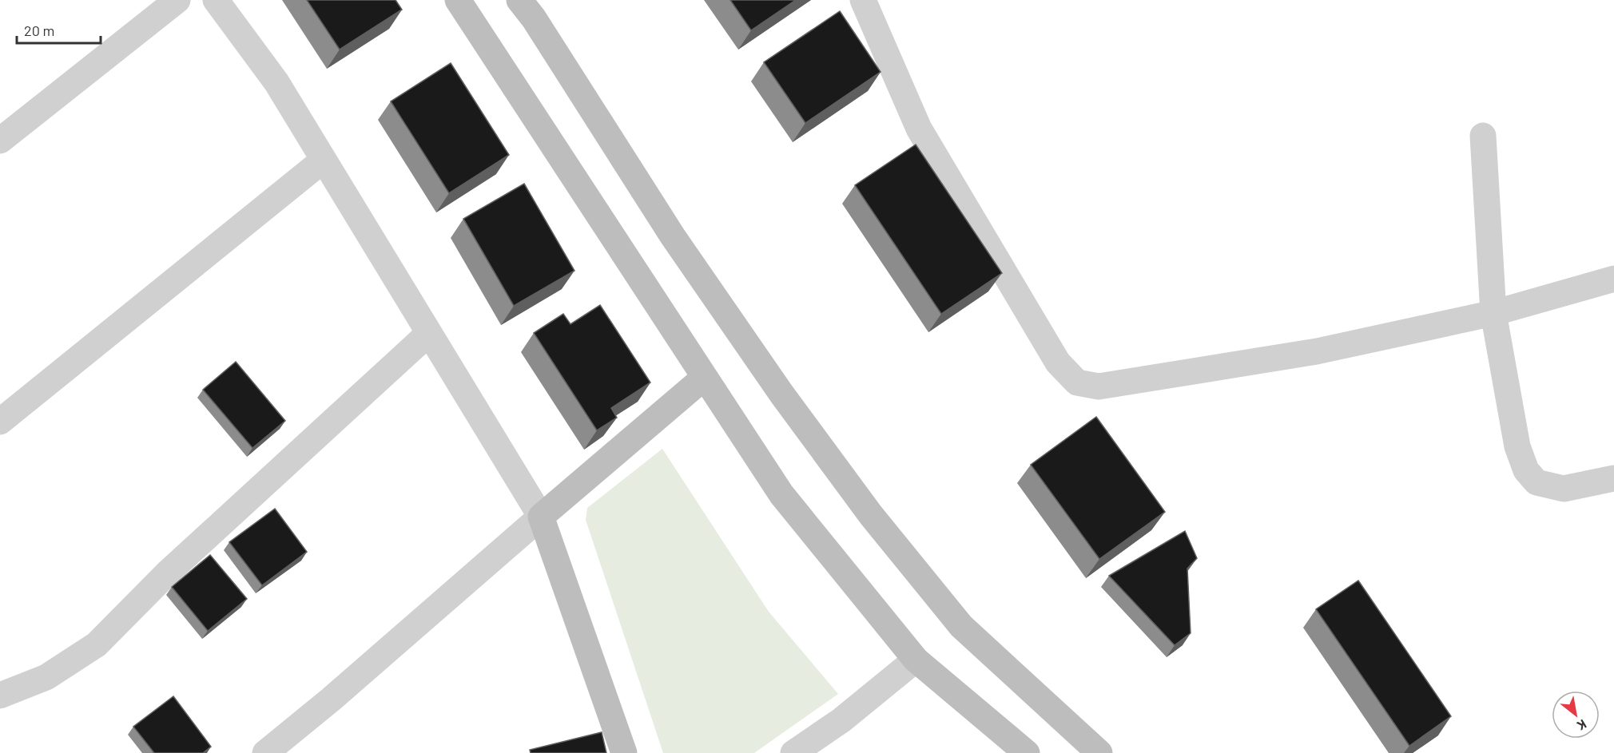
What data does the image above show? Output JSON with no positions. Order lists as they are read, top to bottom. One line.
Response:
{"scale_bar":"20 m","north":"bottom right"}
